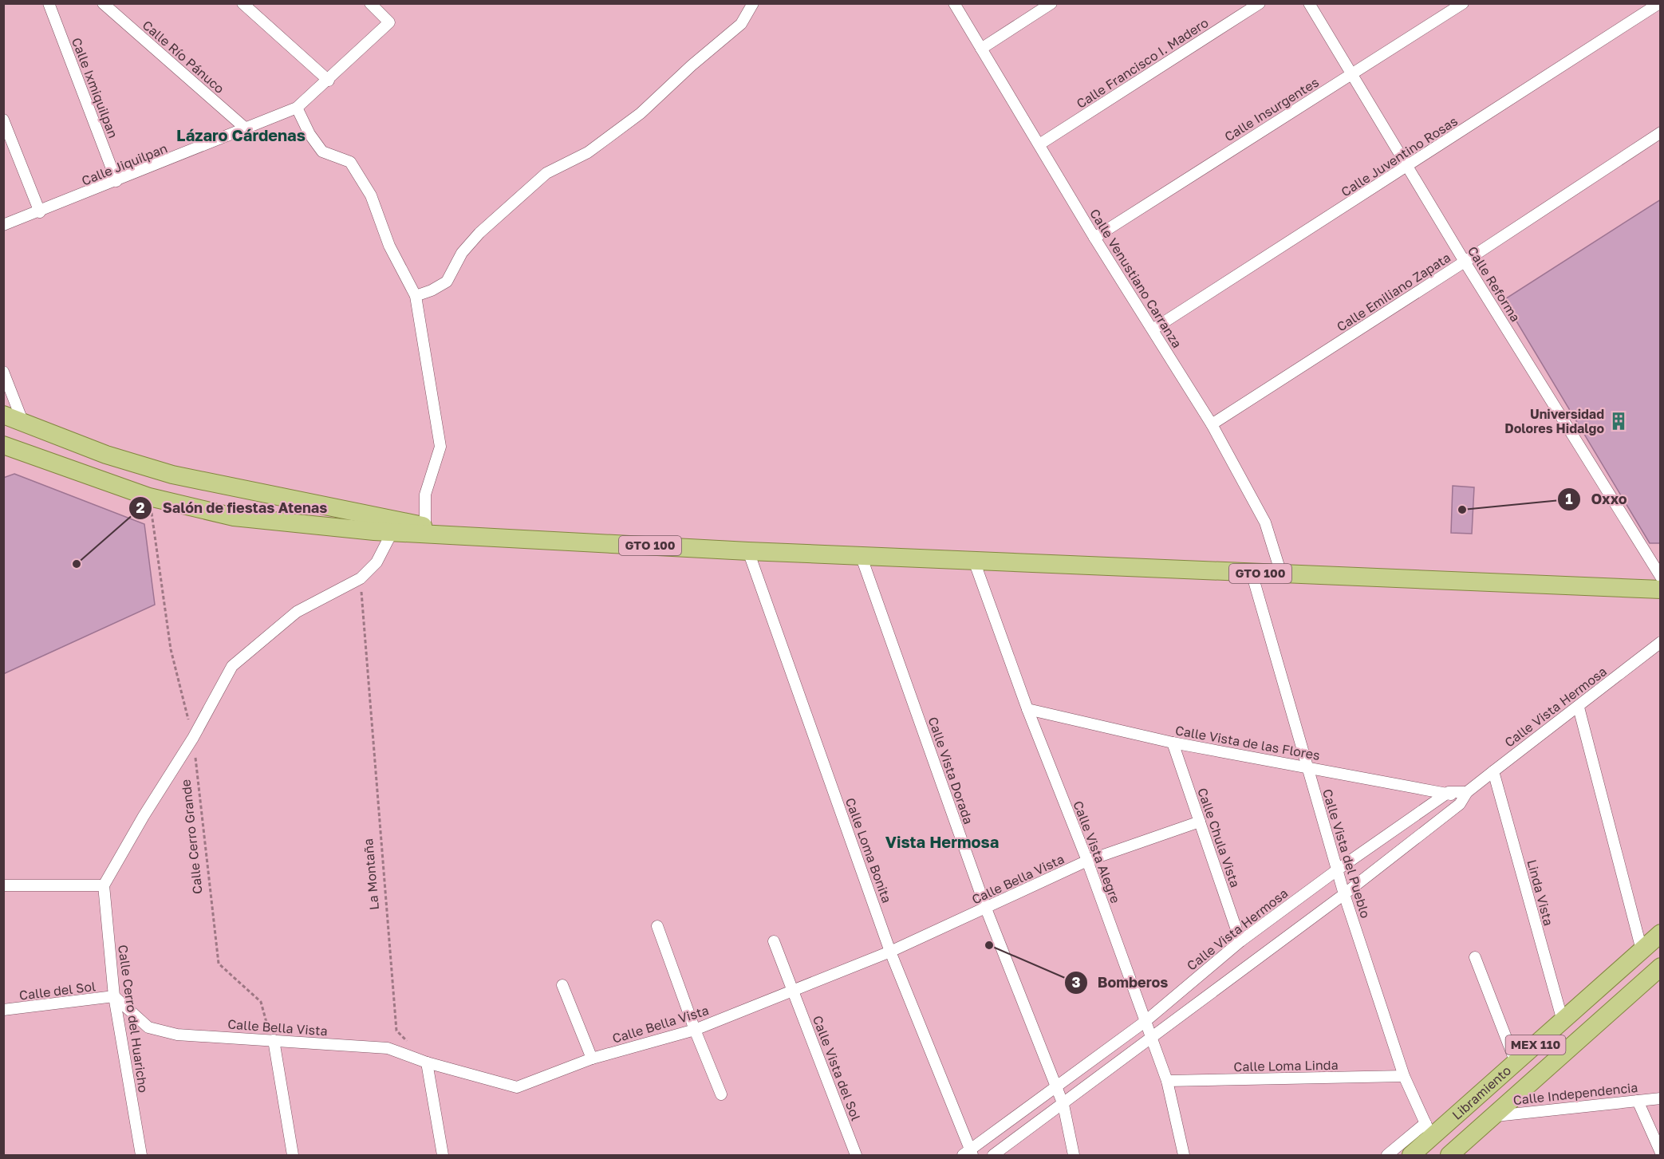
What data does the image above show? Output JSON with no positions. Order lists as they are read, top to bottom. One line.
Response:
{"streets":{"main road":["GTO 100","MEX 110","Libramiento"],"street":["Calle Río Pánuco","Calle Francisco I. Madero","Calle Ixmiquilpan","Calle Insurgentes","Calle Juventino Rosas","Calle Jiquilpan","Calle Venustiano Carranza","Calle Reforma","Calle Emiliano Zapata","Calle Vista Hermosa","Calle Vista de las Flores","Calle Vista Dorada","Calle Chula Vista","Calle Loma Bonita","Calle Vista Alegre","Calle Vista del Pueblo","Calle Bella Vista","Linda Vista","Calle del Sol","Calle Cerro del Huaricho","Calle Loma Linda","Calle Vista del Sol","Calle Independencia"],"path":["Calle Cerro Grande","La Montaña"]},"crossings":[["Calle Río Pánuco","Calle Jiquilpan"],["Calle Francisco I. Madero","Calle Venustiano Carranza"],["Calle Ixmiquilpan","Calle Jiquilpan"],["Calle Insurgentes","Calle Venustiano Carranza"],["Calle Insurgentes","Calle Reforma"],["Calle Juventino Rosas","Calle Venustiano Carranza"],["Calle Juventino Rosas","Calle Reforma"],["Calle Venustiano Carranza","Calle Emiliano Zapata"],["Calle Venustiano Carranza","GTO 100"],["Calle Reforma","Calle Emiliano Zapata"],["GTO 100","Calle Vista Dorada"],["GTO 100","Calle Cerro Grande"],["GTO 100","Calle Loma Bonita"],["GTO 100","Calle Vista Alegre"],["GTO 100","Calle Vista del Pueblo"],["Calle Vista Hermosa","Calle Vista de las Flores"],["Calle Vista Hermosa","Calle Vista Dorada"],["Calle Vista Hermosa","Calle Chula Vista"],["Calle Vista Hermosa","Calle Loma Bonita"],["Calle Vista Hermosa","Calle Vista Alegre"],["Calle Vista Hermosa","Calle Vista del Pueblo"],["Calle Vista Hermosa","Linda Vista"],["Calle Vista de las Flores","Calle Chula Vista"],["Calle Vista de las Flores","Calle Vista Alegre"],["Calle Vista de las Flores","Calle Vista del Pueblo"],["Calle Vista Dorada","Calle Bella Vista"],["Calle Cerro Grande","Calle Bella Vista"],["Calle Chula Vista","Calle Bella Vista"],["Calle Loma Bonita","Calle Bella Vista"],["Calle Vista Alegre","Calle Bella Vista"],["Calle Vista Alegre","Calle Loma Linda"],["Calle Vista del Pueblo","Calle Loma Linda"],["Calle Vista del Pueblo","Libramiento"],["Calle Bella Vista","Calle del Sol"],["Calle Bella Vista","Calle Cerro del Huaricho"],["Calle Bella Vista","Calle Vista del Sol"],["Linda Vista","Libramiento"],["Calle del Sol","Calle Cerro del Huaricho"],["Libramiento","Calle Independencia"]],"districts":["Lázaro Cárdenas","Vista Hermosa"],"places":{"building":["Universidad Dolores Hidalgo"],"other":["Oxxo","Salón de fiestas Atenas","Bomberos"]}}
